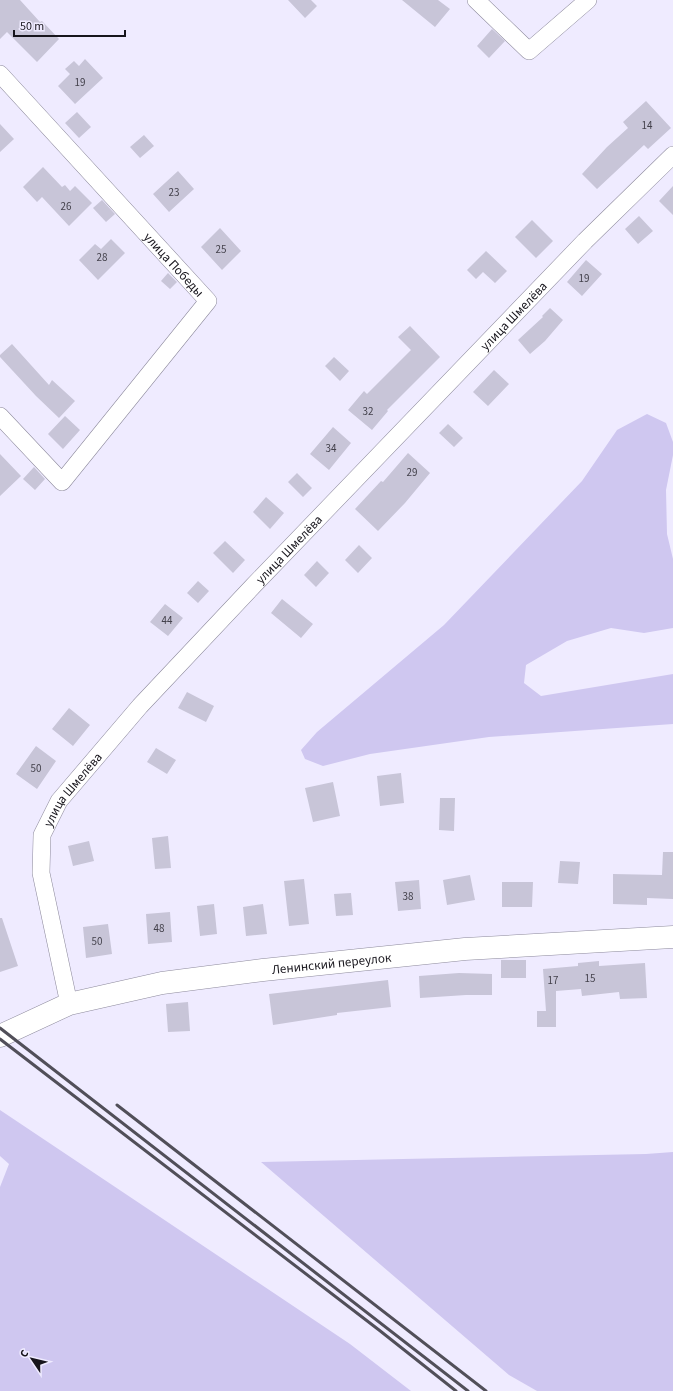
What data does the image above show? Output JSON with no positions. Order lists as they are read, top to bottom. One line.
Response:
{"streets":{"main road":["Ленинский переулок"],"street":["улица Победы","улица Шмелёва"]},"crossings":[["улица Шмелёва","Ленинский переулок"]],"house_numbers":["19","14","23","26","25","28","19","32","34","29","44","50","38","48","50","15","17"],"scale_bar":"50 m","north":"top left"}
